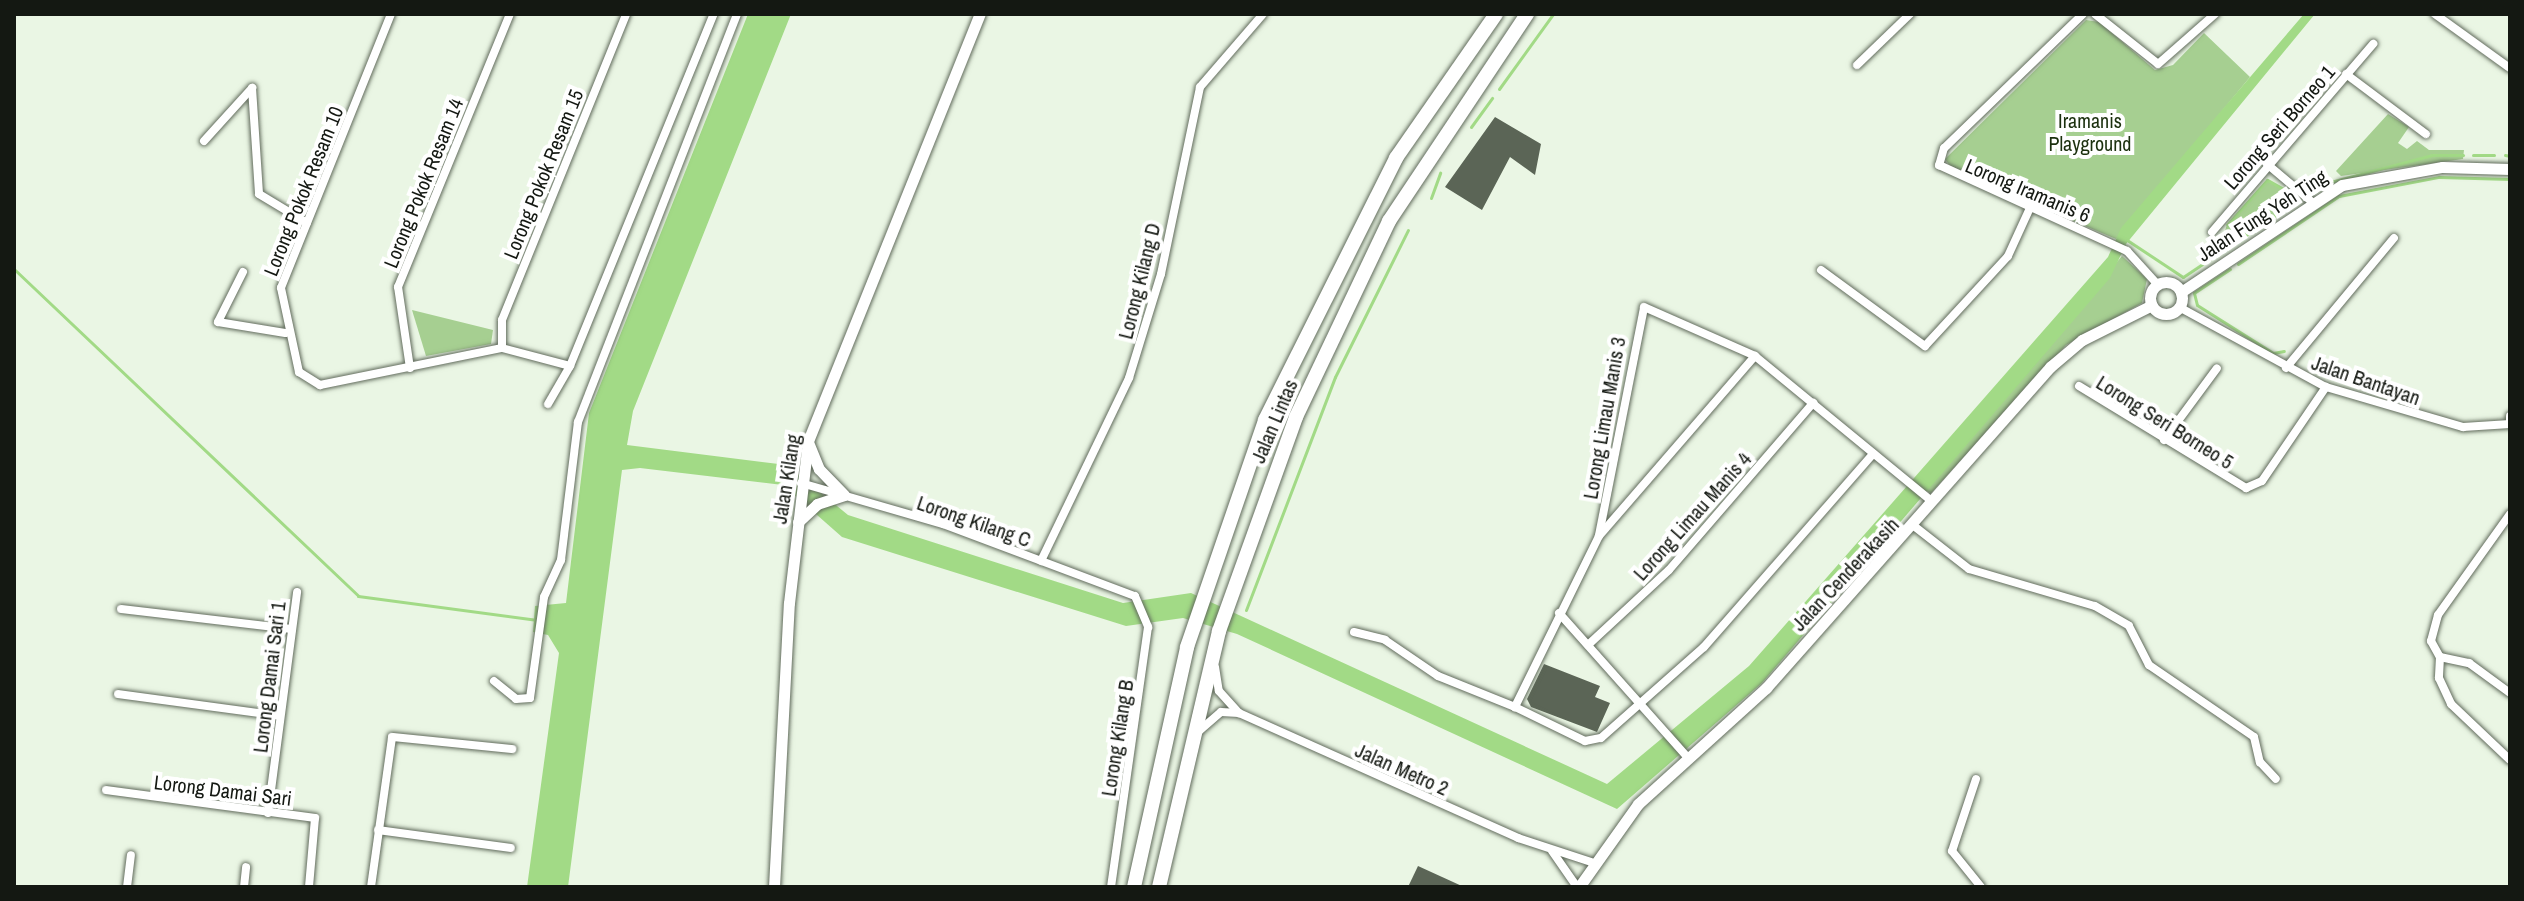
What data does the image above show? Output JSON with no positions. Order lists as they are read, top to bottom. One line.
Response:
{"streets":{"highway":["Jalan Lintas"],"street":["Lorong Seri Borneo 1","Lorong Pokok Resam 15","Lorong Pokok Resam 14","Lorong Iramanis 6","Lorong Pokok Resam 10","Jalan Fung Yeh Ting","Lorong Kilang D","Jalan Bantayan","Lorong Limau Manis 3","Lorong Seri Borneo 5","Jalan Kilang","Lorong Limau Manis 4","Lorong Kilang C","Jalan Cenderakasih","Lorong Damai Sari 1","Lorong Kilang B","Jalan Metro 2","Lorong Damai Sari"]},"crossings":[["Lorong Pokok Resam 14","Lorong Pokok Resam 10"],["Lorong Kilang D","Lorong Kilang C"],["Jalan Bantayan","Lorong Seri Borneo 5"],["Jalan Kilang","Lorong Kilang C"],["Lorong Kilang C","Lorong Kilang B"],["Jalan Cenderakasih","Jalan Metro 2"],["Lorong Damai Sari 1","Lorong Damai Sari"]],"parks":["Iramanis Playground"]}
